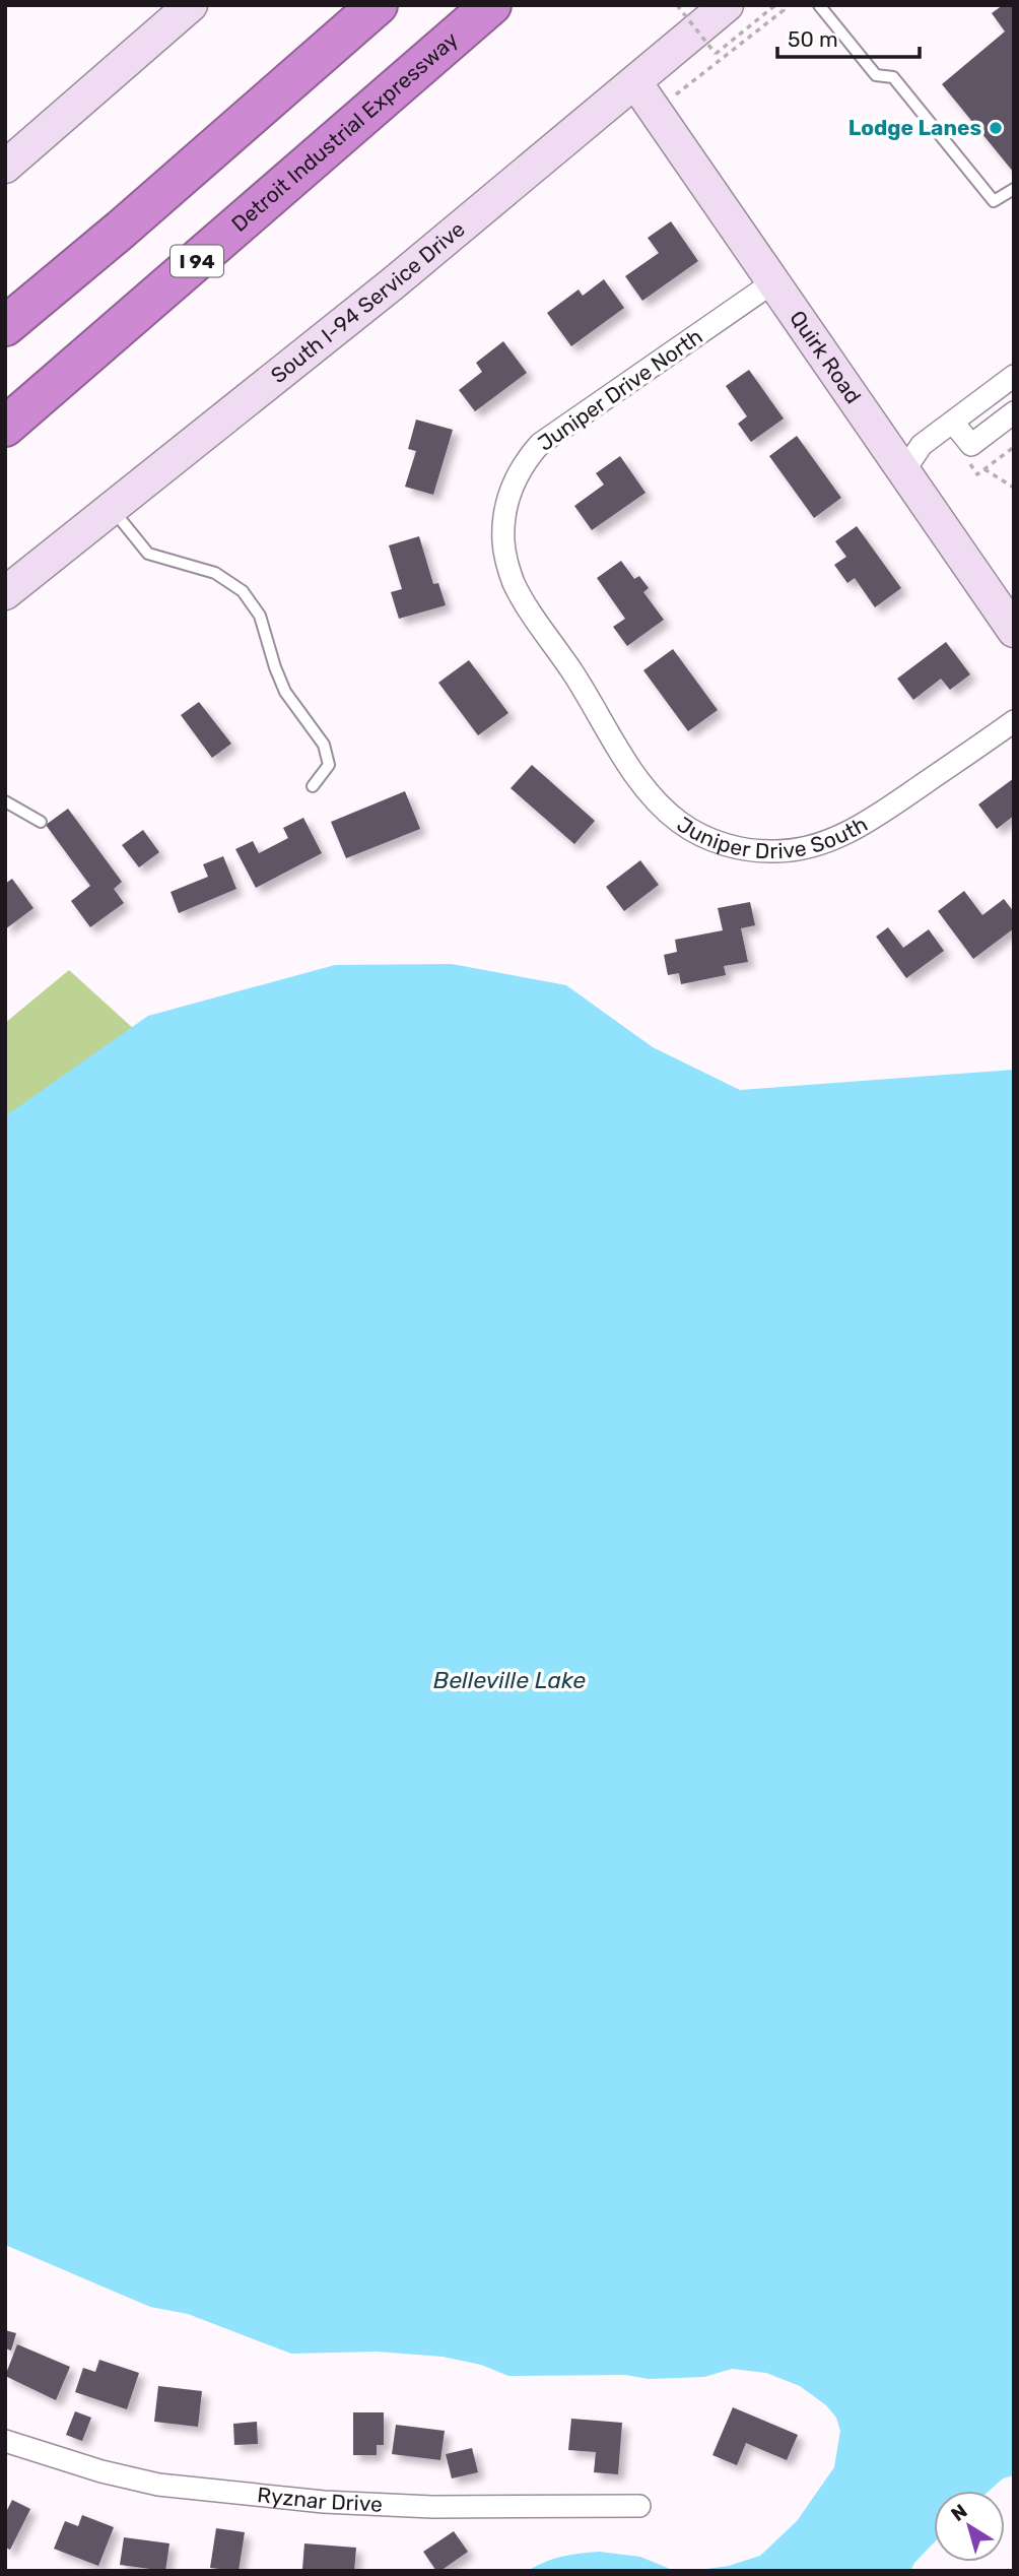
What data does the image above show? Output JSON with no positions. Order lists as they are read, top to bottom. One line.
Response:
{"streets":{"highway":["Detroit Industrial Expressway","I 94"],"street":["South I-94 Service Drive","Quirk Road","Juniper Drive North","Juniper Drive South","Ryznar Drive"]},"crossings":[["South I-94 Service Drive","Quirk Road"],["Quirk Road","Juniper Drive North"],["Juniper Drive North","Juniper Drive South"]],"water":["Belleville Lake"],"places":["Lodge Lanes"],"scale_bar":"50 m","north":"top left"}
